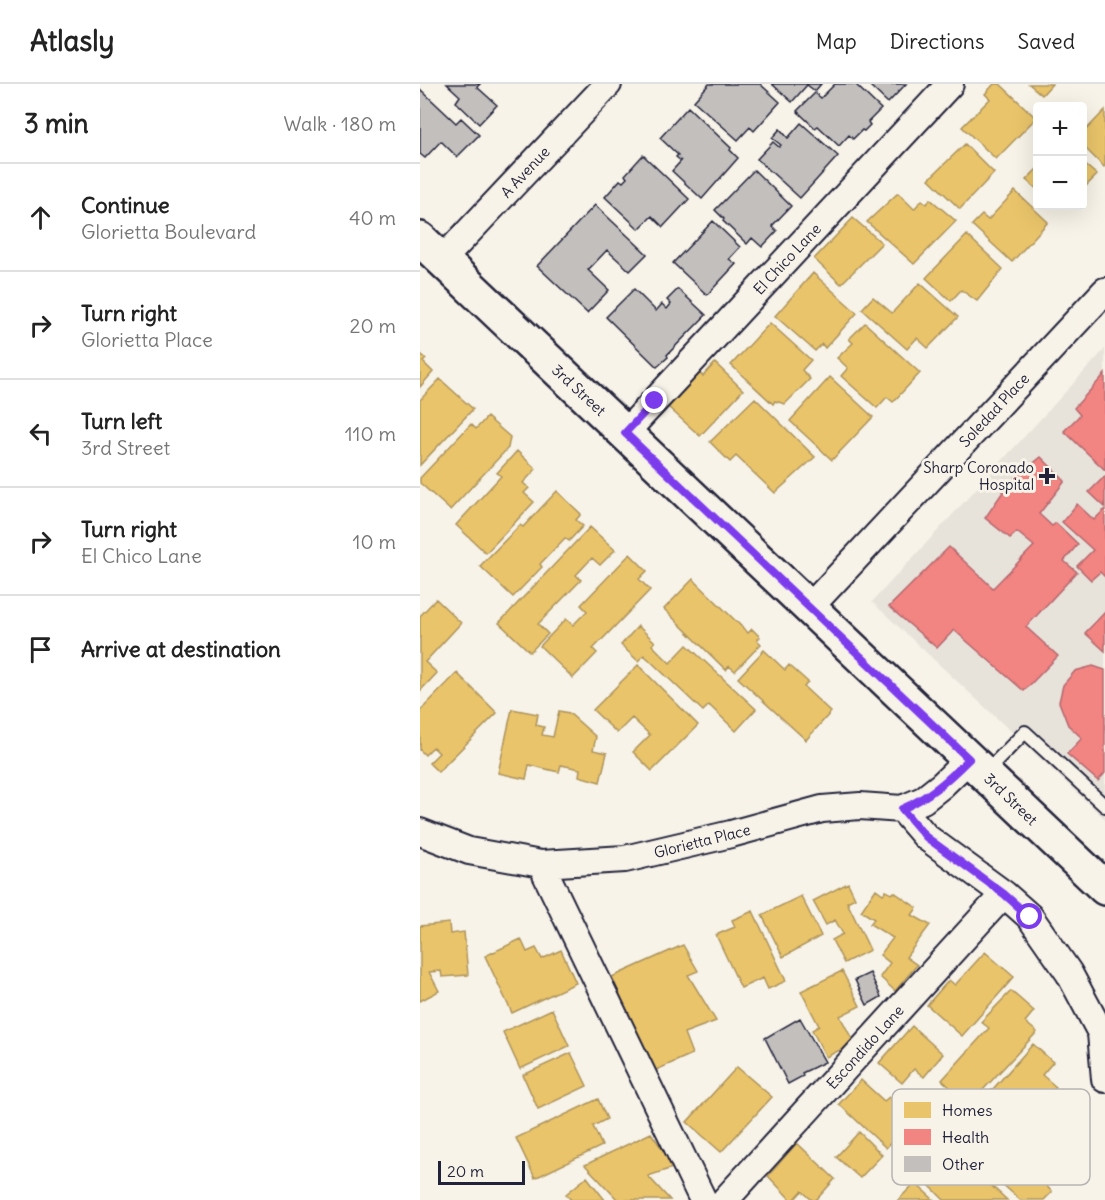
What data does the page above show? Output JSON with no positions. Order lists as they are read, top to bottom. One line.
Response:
{"streets":{"street":["A Avenue","El Chico Lane","3rd Street","Soledad Place","Glorietta Place","Escondido Lane"]},"crossings":[["A Avenue","3rd Street"],["El Chico Lane","3rd Street"],["3rd Street","Soledad Place"]],"places":{"health":["Sharp Coronado Hospital"]},"legend":["Homes","Health","Other"],"scale_bar":"20 m","page":{"header":"Atlasly","nav":["Map","Directions","Saved"],"heading":["3 min","Walk · 180 m"],"map_buttons":["+","−"],"list":[["Continue","Glorietta Boulevard","40 m"],["Turn right","Glorietta Place","20 m"],["Turn left","3rd Street","110 m"],["Turn right","El Chico Lane","10 m"],"Arrive at destination"],"scale":"20 m"}}
